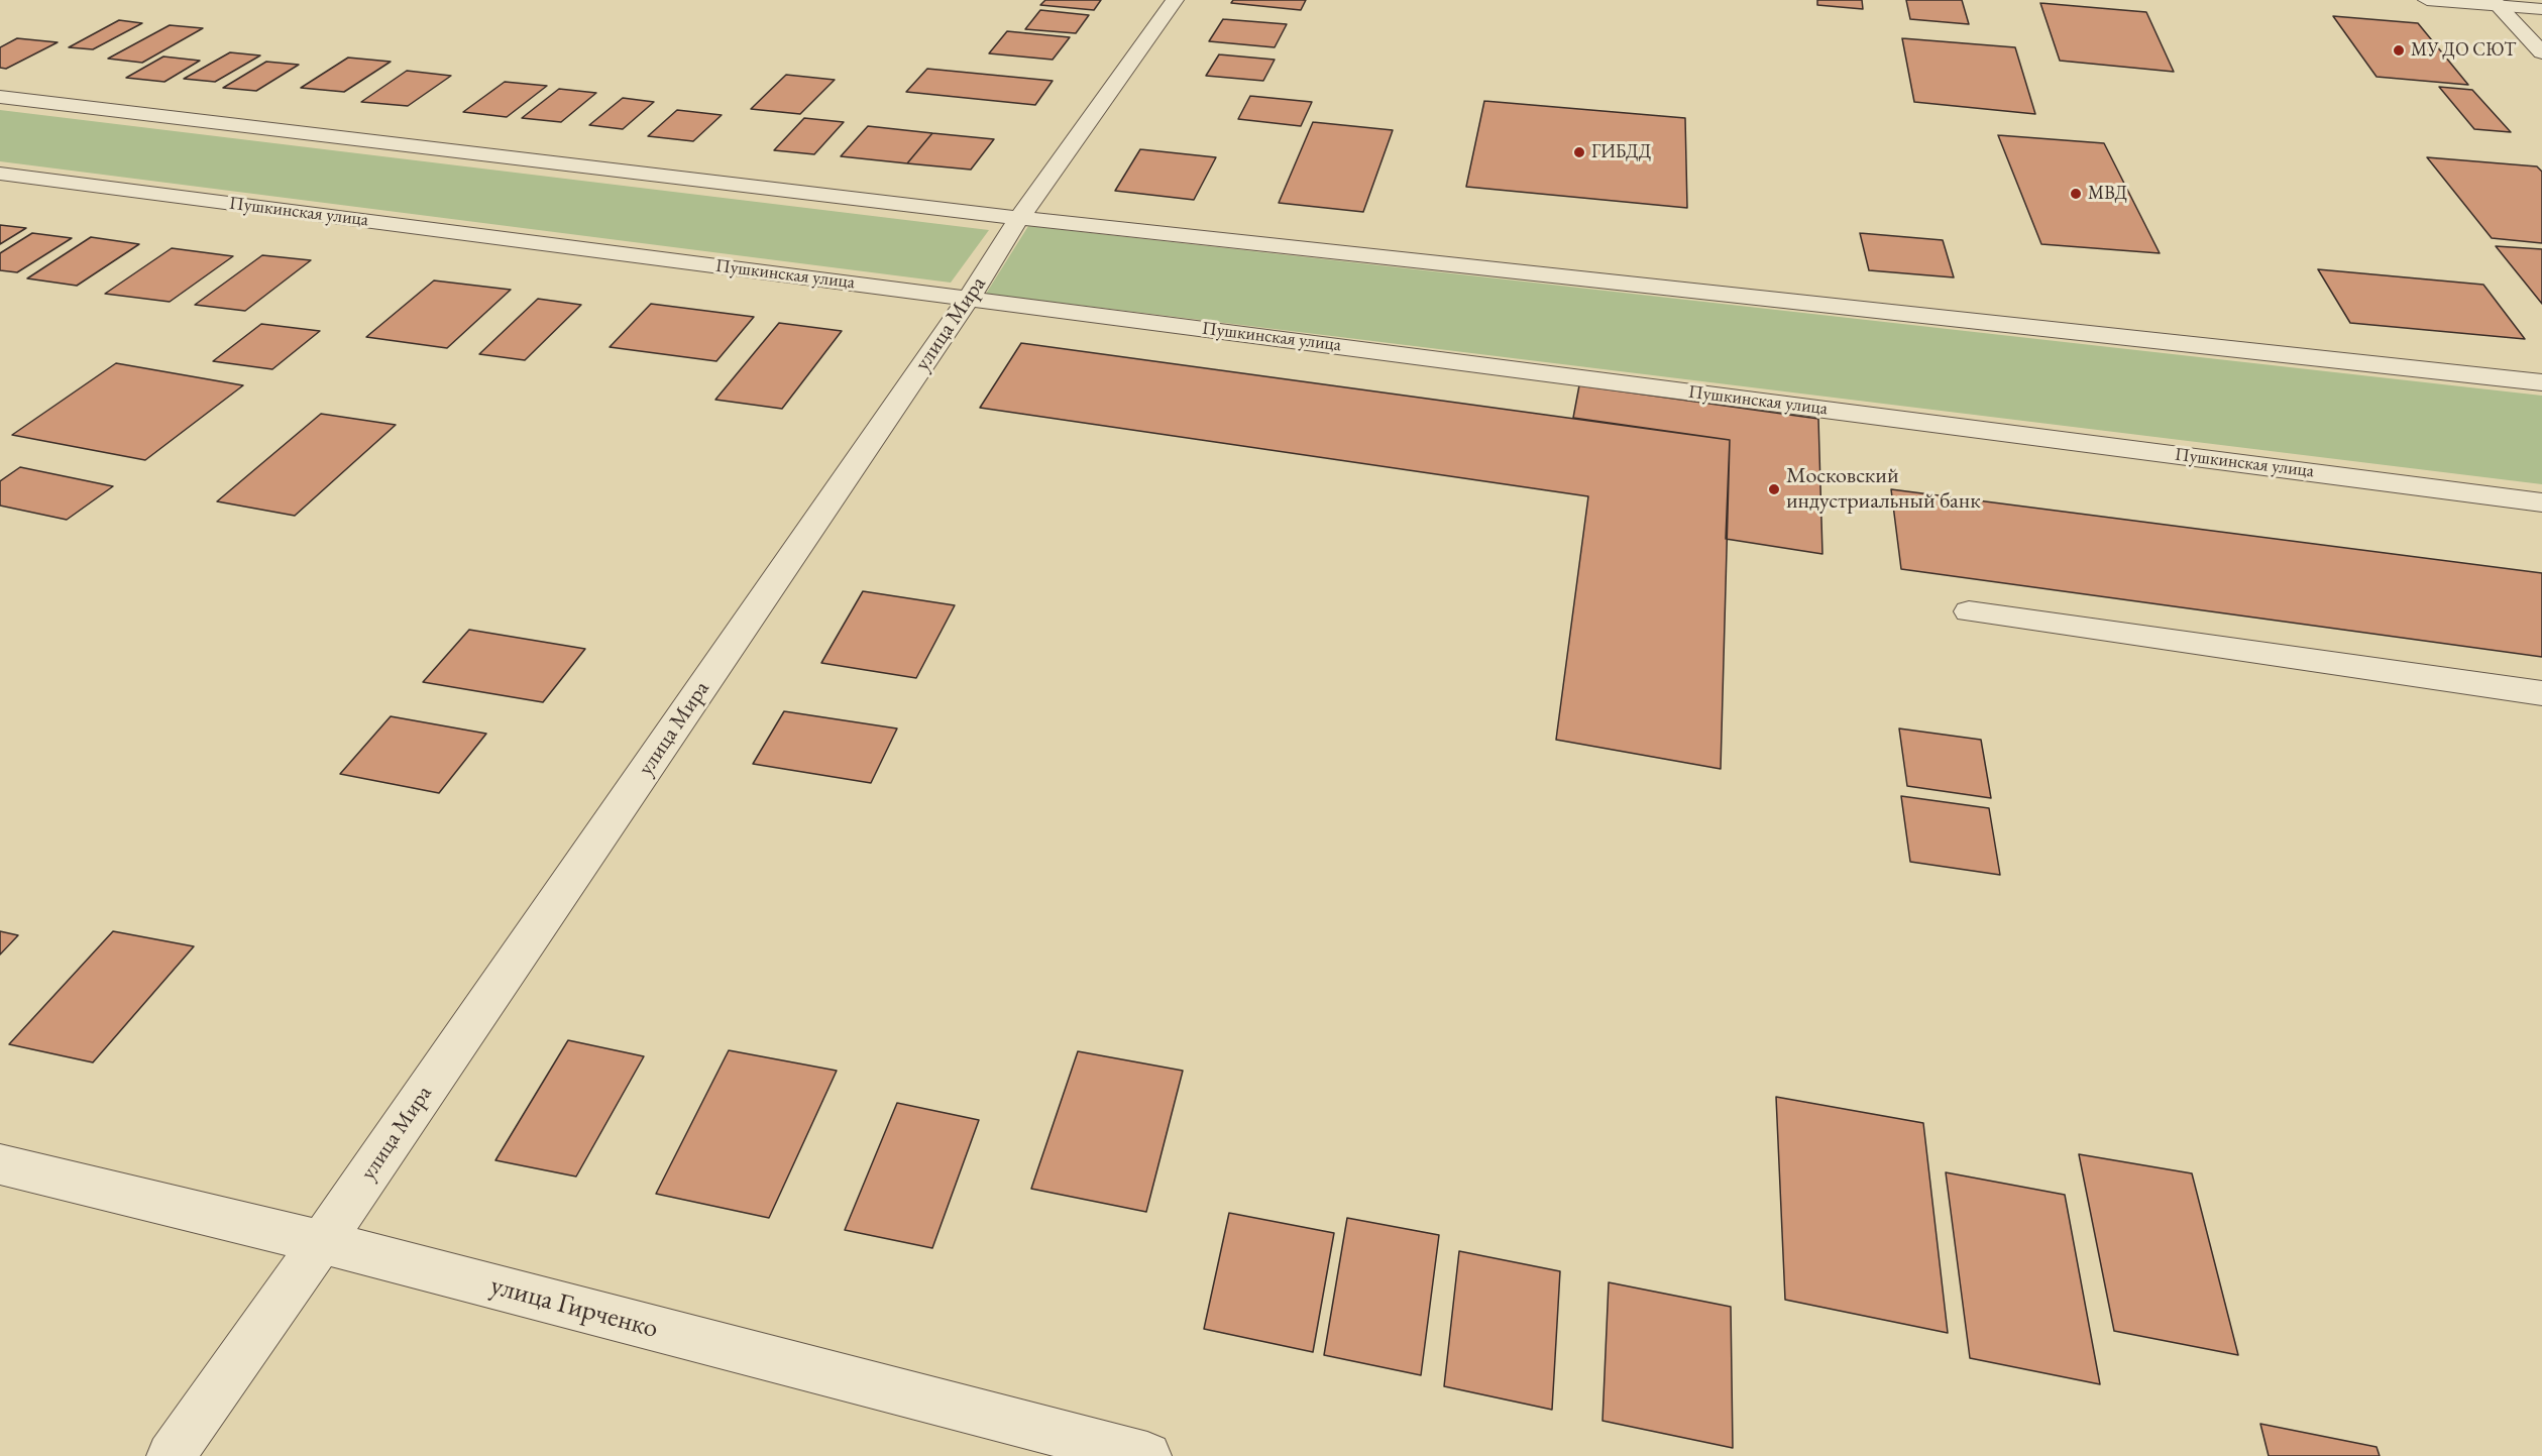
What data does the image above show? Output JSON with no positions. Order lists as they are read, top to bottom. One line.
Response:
{"streets":{"street":["Пушкинская улица","улица Мира","улица Гирченко"]},"crossings":[["Пушкинская улица","улица Мира"],["улица Мира","улица Гирченко"]],"places":["МУ ДО СЮТ","ГИБДД","МВД","Московский индустриальный банк"]}
